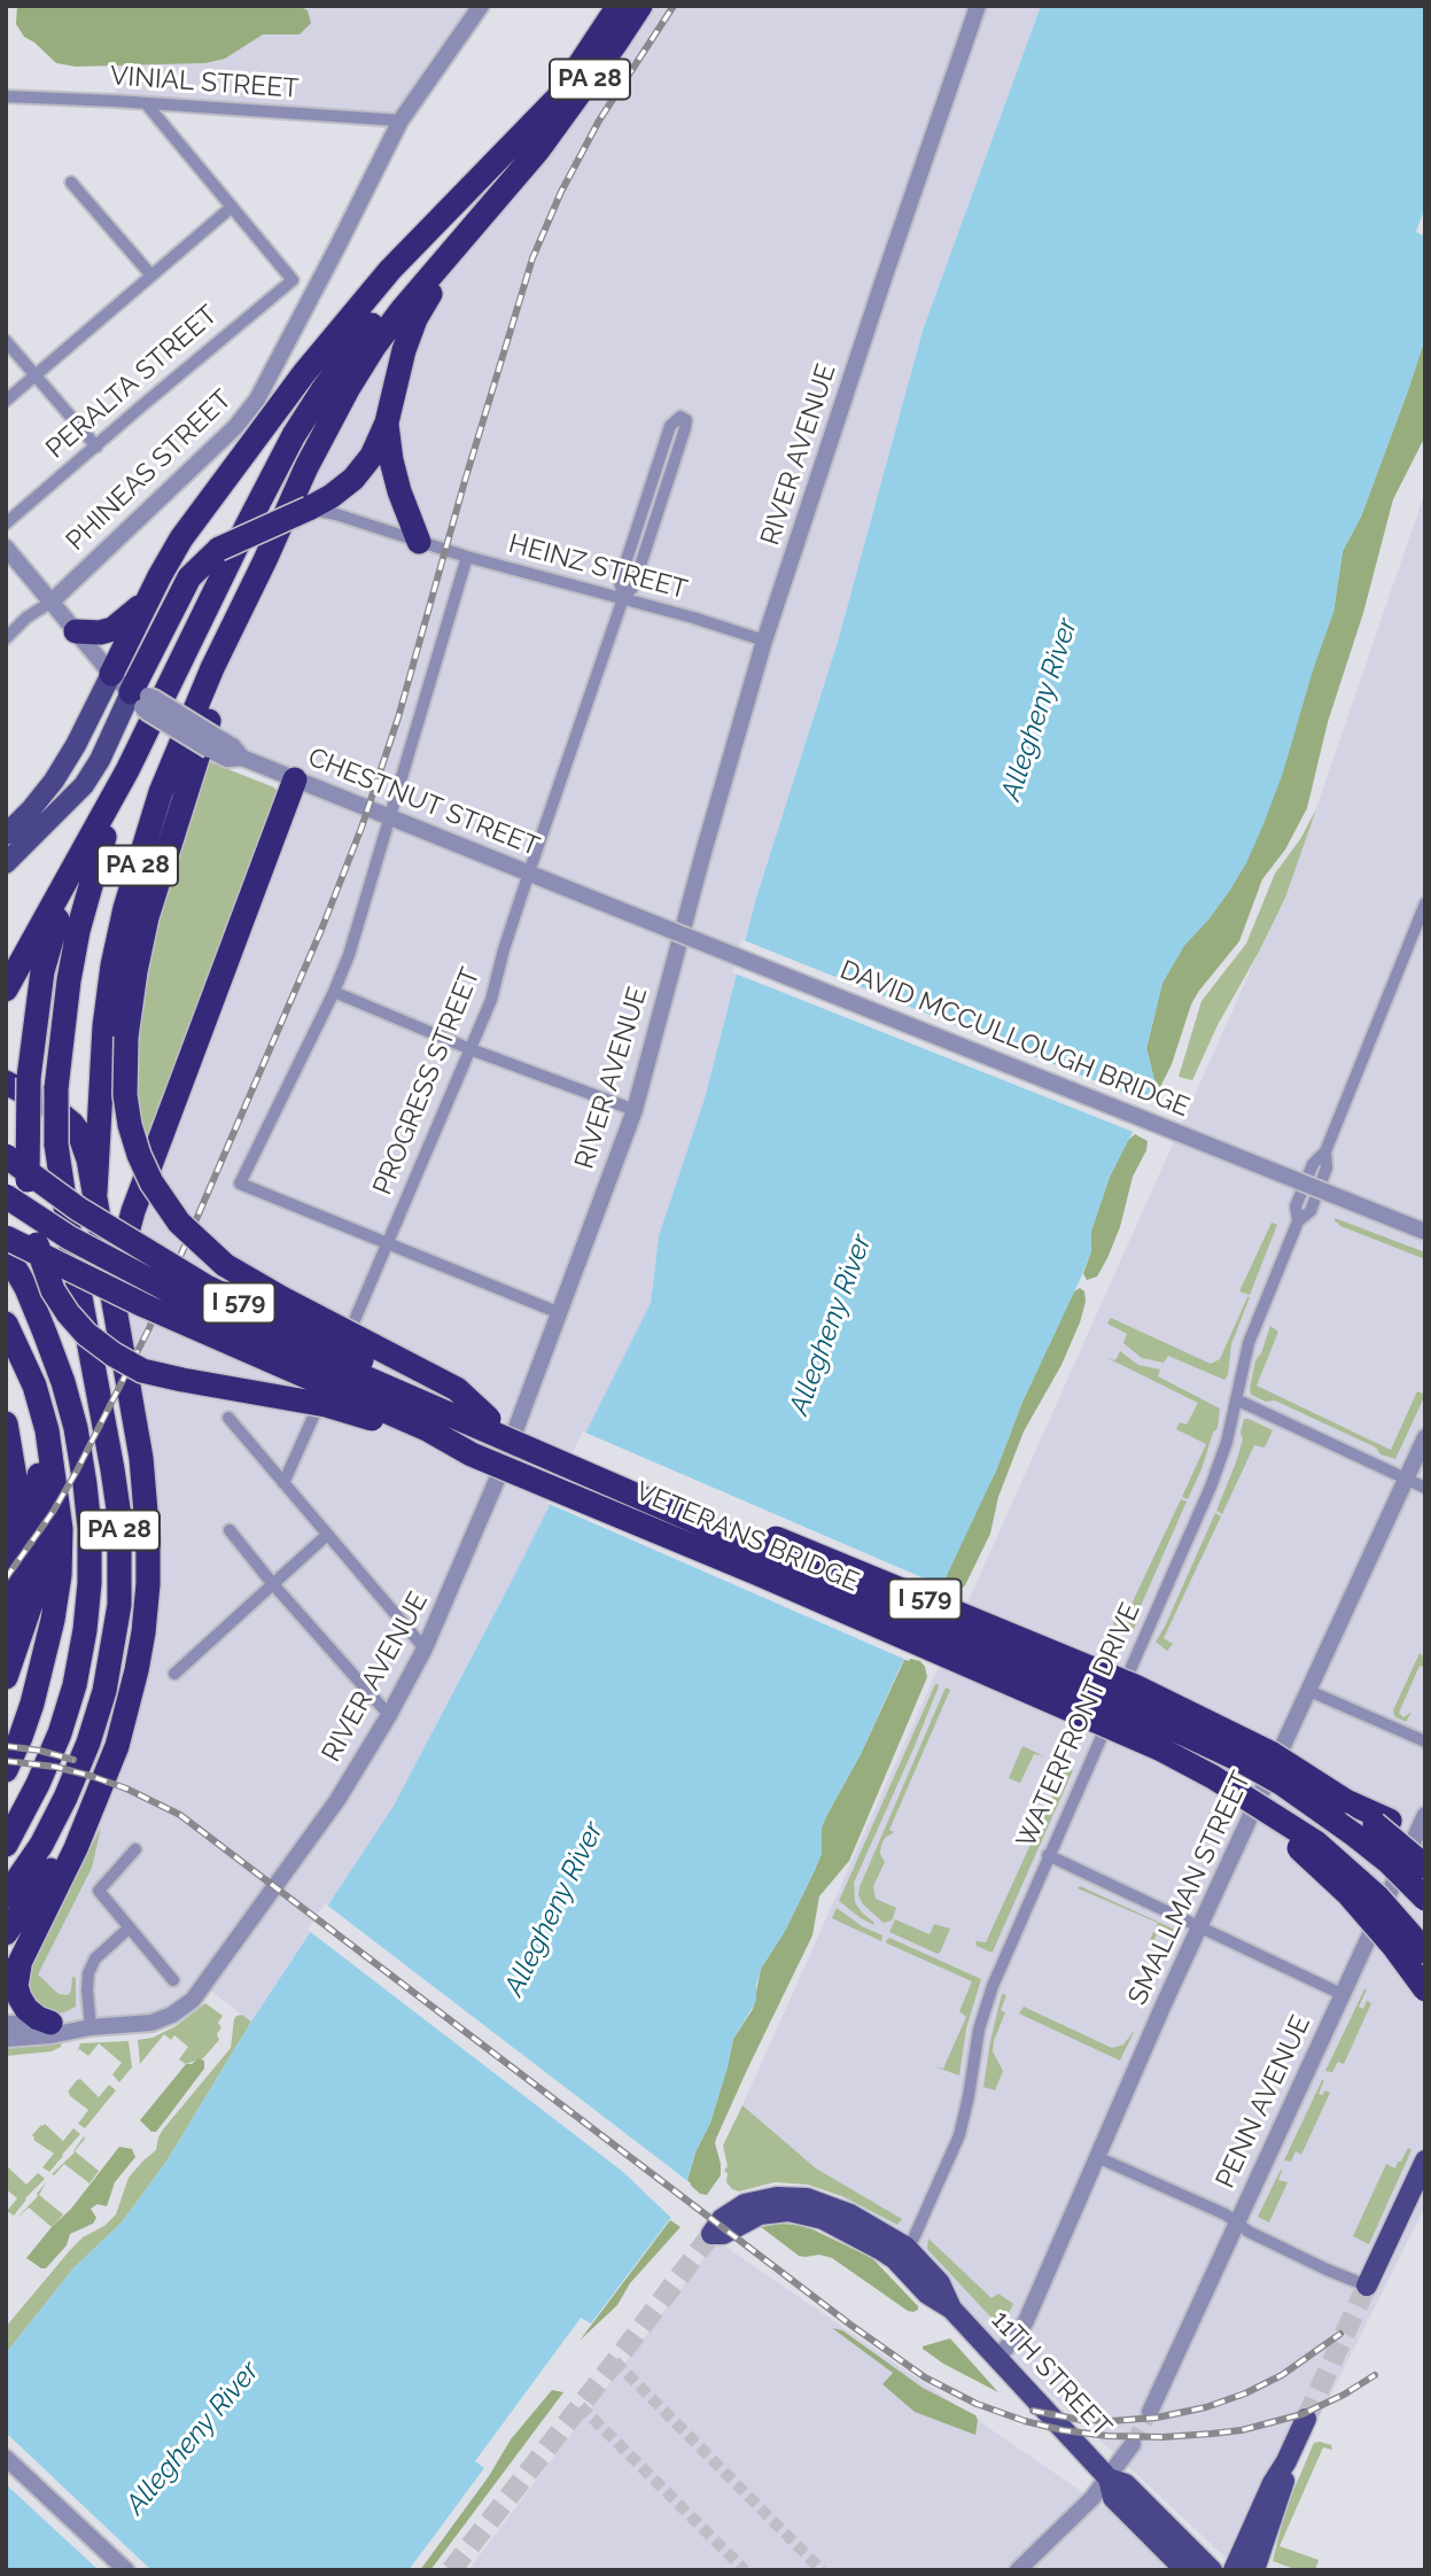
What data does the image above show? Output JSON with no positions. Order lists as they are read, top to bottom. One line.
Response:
{"streets":{"highway":["PA 28","I 579","VETERANS BRIDGE"],"main road":["11TH STREET"],"street":["VINIAL STREET","PERALTA STREET","RIVER AVENUE","PHINEAS STREET","HEINZ STREET","CHESTNUT STREET","DAVID MCCULLOUGH BRIDGE","PROGRESS STREET","WATERFRONT DRIVE","SMALLMAN STREET","PENN AVENUE"]},"crossings":[["VINIAL STREET","PHINEAS STREET"],["RIVER AVENUE","HEINZ STREET"],["PHINEAS STREET","CHESTNUT STREET"],["HEINZ STREET","PROGRESS STREET"],["CHESTNUT STREET","DAVID MCCULLOUGH BRIDGE"],["CHESTNUT STREET","PROGRESS STREET"],["WATERFRONT DRIVE","11TH STREET"],["SMALLMAN STREET","11TH STREET"]],"water":["Allegheny River"]}
